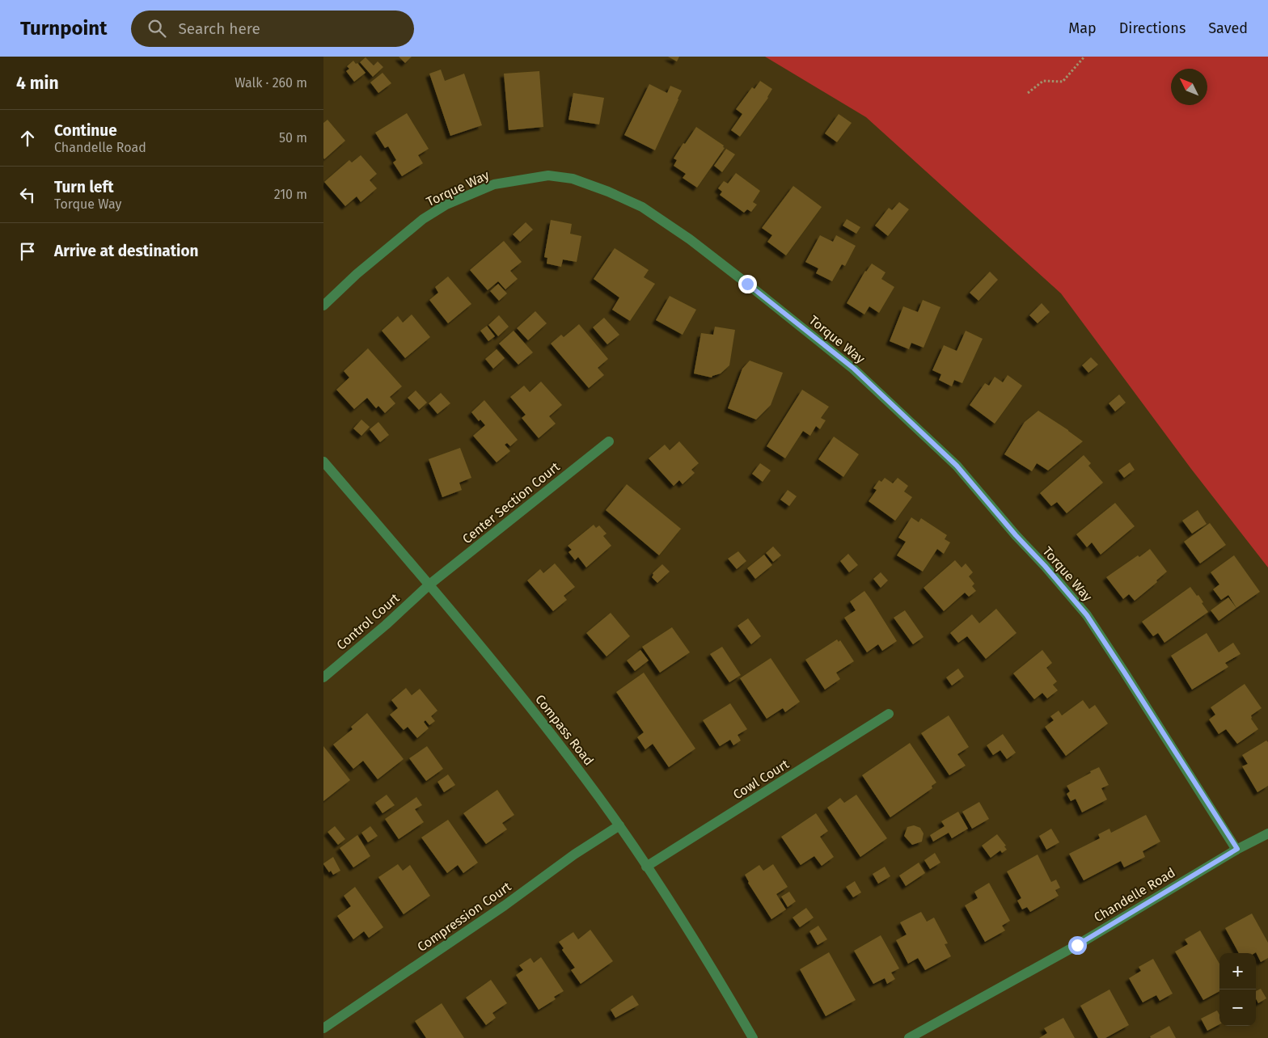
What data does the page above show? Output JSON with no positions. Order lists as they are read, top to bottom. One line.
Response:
{"streets":{"street":["Torque Way","Center Section Court","Control Court","Compass Road","Cowl Court","Chandelle Road","Compression Court"]},"crossings":[["Torque Way","Chandelle Road"],["Center Section Court","Control Court"],["Center Section Court","Compass Road"],["Control Court","Compass Road"],["Compass Road","Cowl Court"],["Compass Road","Compression Court"]],"north":"top left","page":{"header":"Turnpoint","search":"Search here","nav":["Map","Directions","Saved"],"heading":["4 min","Walk · 260 m"],"list":[["Continue","Chandelle Road","50 m"],["Turn left","Torque Way","210 m"],"Arrive at destination"],"map_buttons":["+","−"]}}
